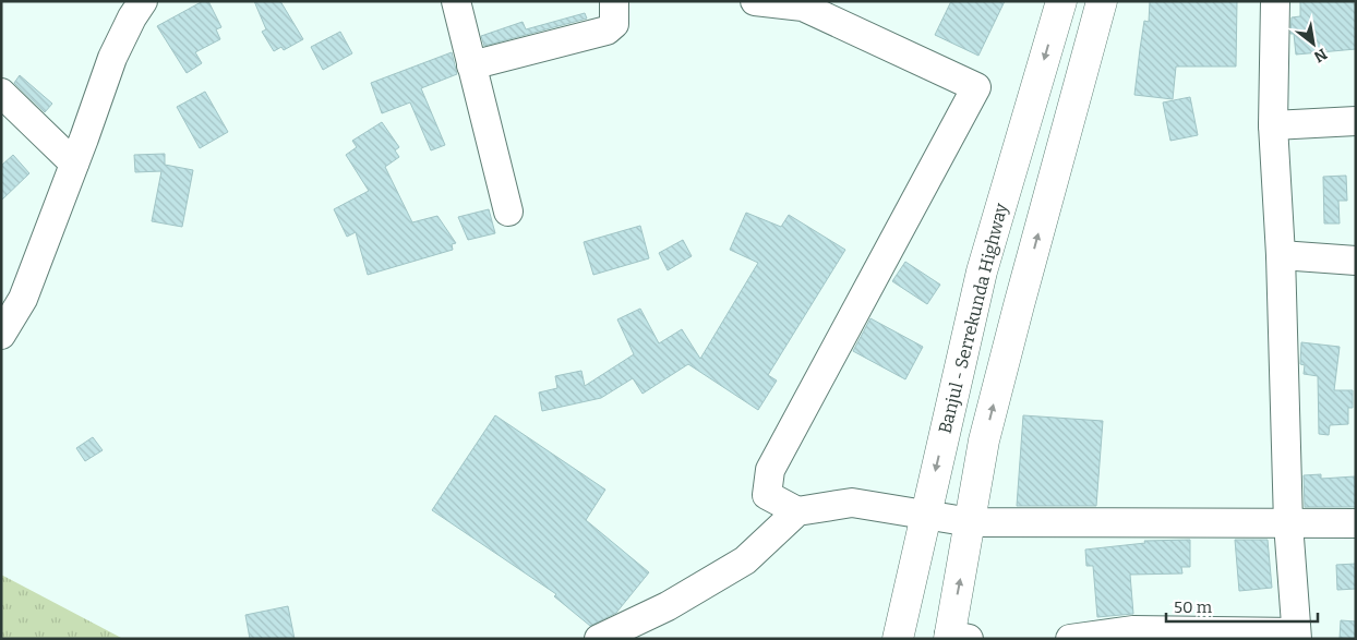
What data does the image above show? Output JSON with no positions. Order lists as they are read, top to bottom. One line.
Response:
{"streets":{"highway":["Banjul - Serrekunda Highway"]},"scale_bar":"50 m","north":"bottom right"}
